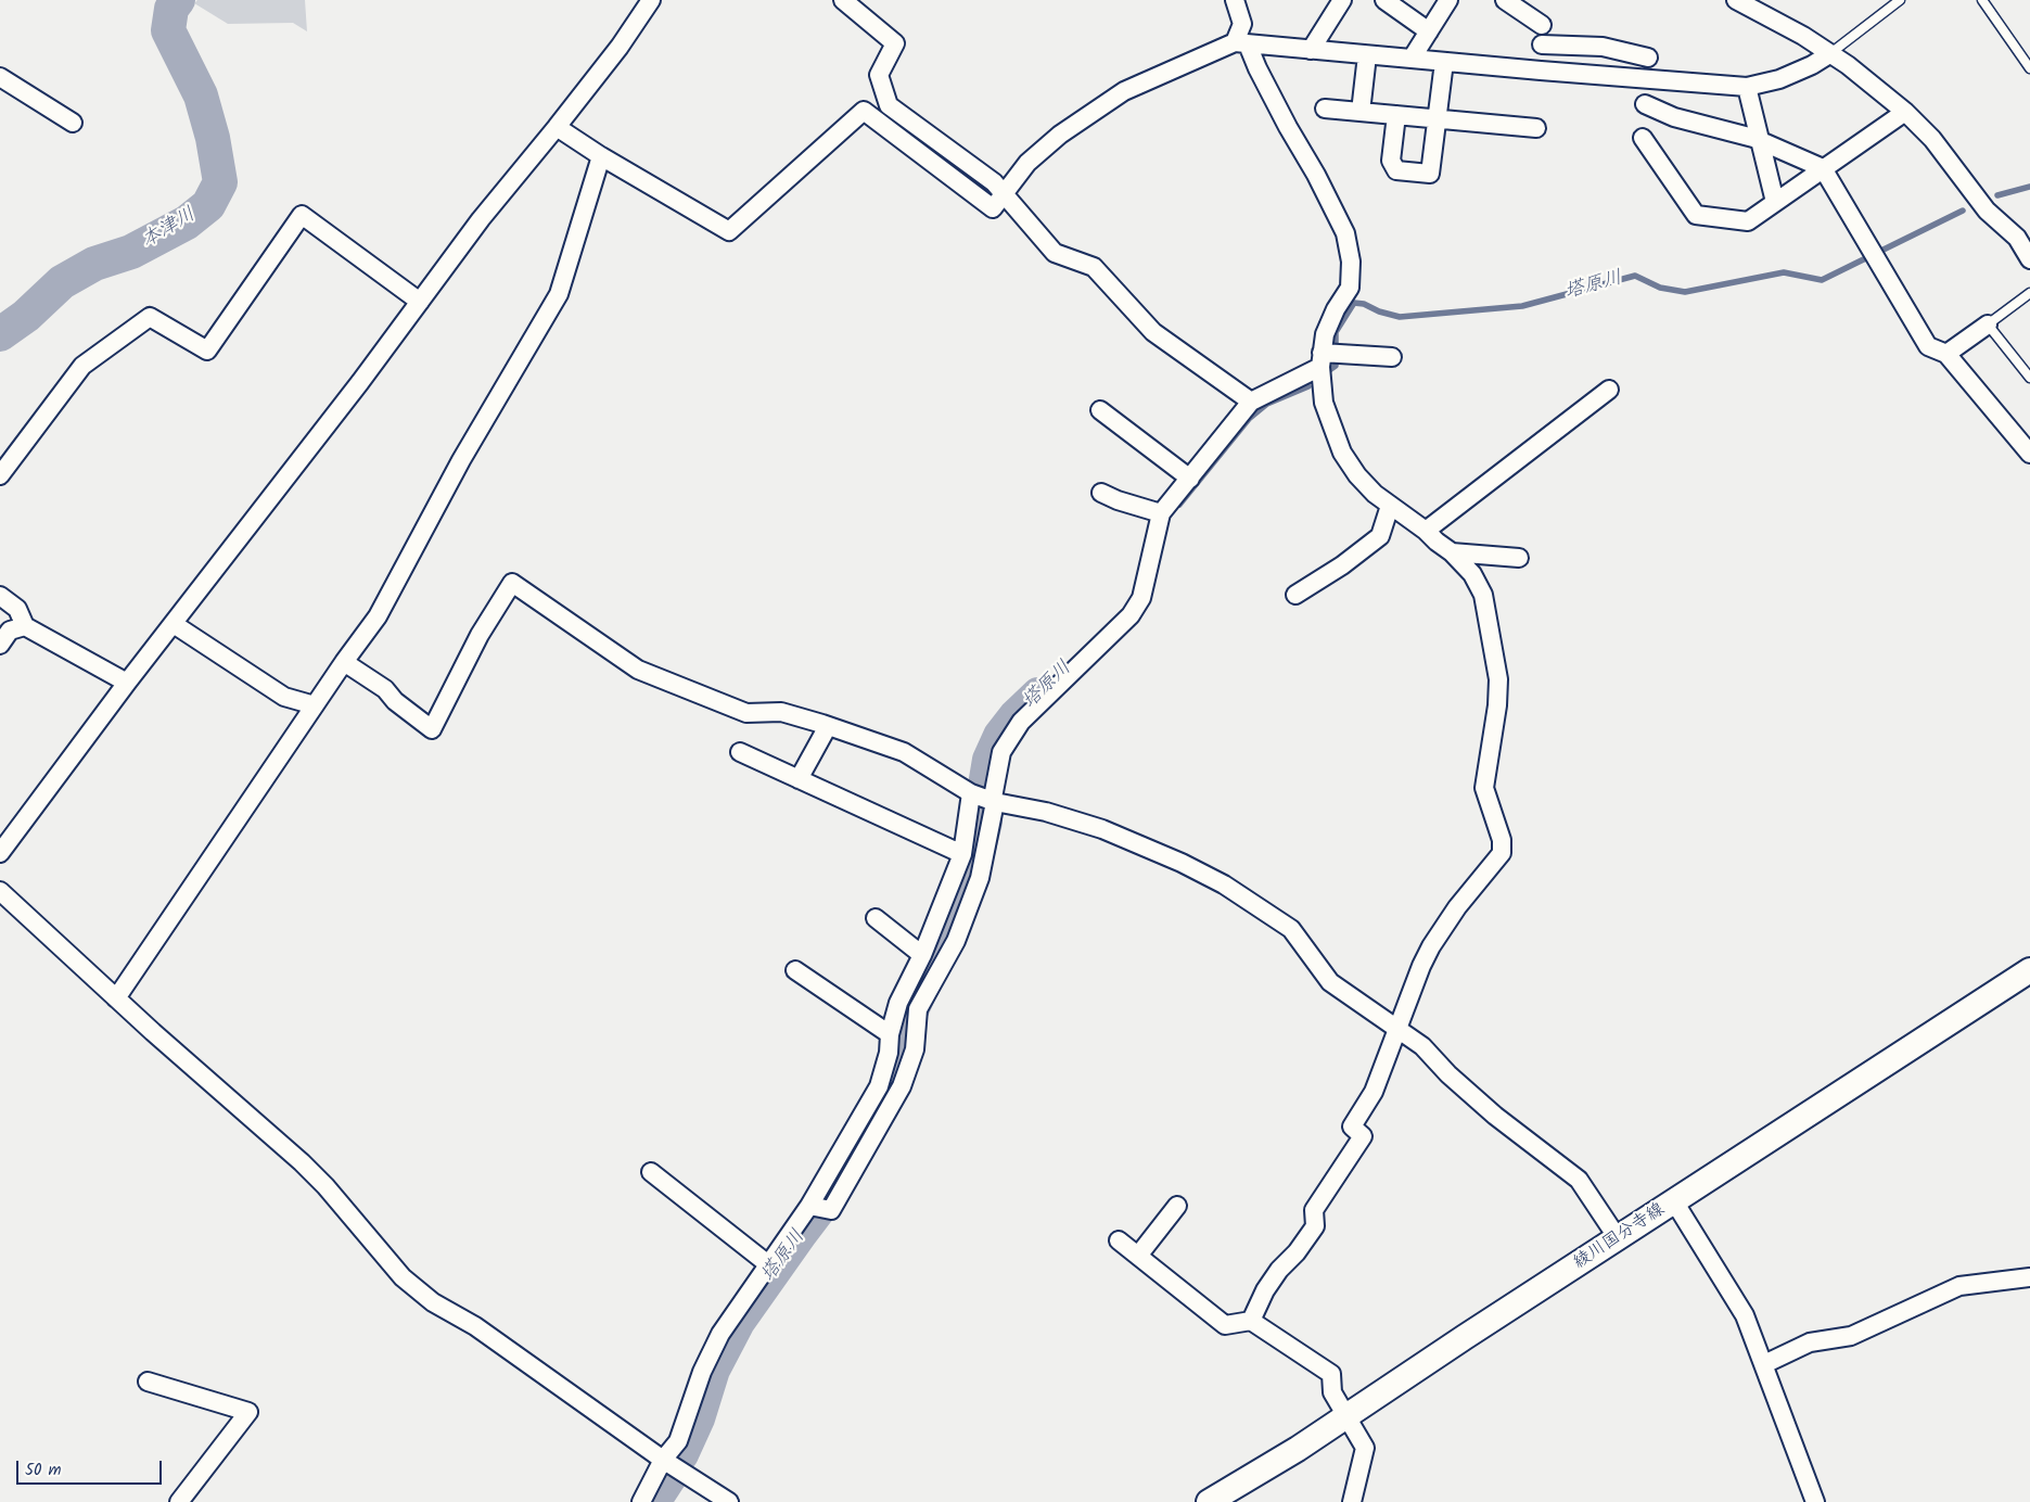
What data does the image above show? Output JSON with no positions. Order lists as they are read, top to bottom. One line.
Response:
{"streets":{"main road":["綾川国分寺線"]},"water":["本津川","塔原川"],"scale_bar":"50 m"}
